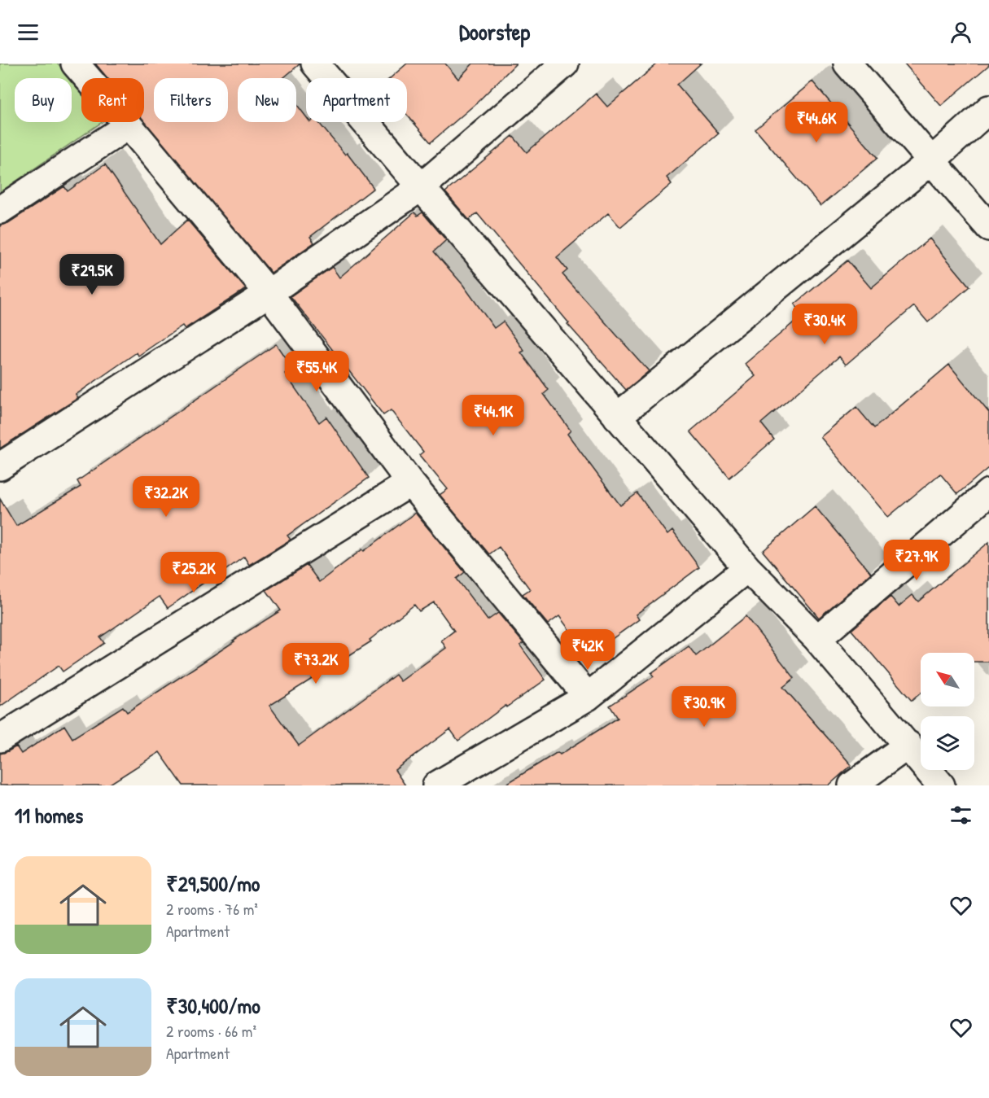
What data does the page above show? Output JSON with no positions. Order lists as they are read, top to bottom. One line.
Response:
{"north":"top left","page":{"header":"Doorstep","chip":["Buy","Rent","Filters","New","Apartment"],"price":["₹44.6K","₹29.5K","₹30.4K","₹55.4K","₹44.1K","₹32.2K","₹27.9K","₹25.2K","₹42K","₹73.2K","₹30.9K"],"heading":"11 homes","list":[{"name":"₹29,500/mo","note":"2 rooms · 76 m² · Apartment"},{"name":"₹30,400/mo","note":"2 rooms · 66 m² · Apartment"}]}}
